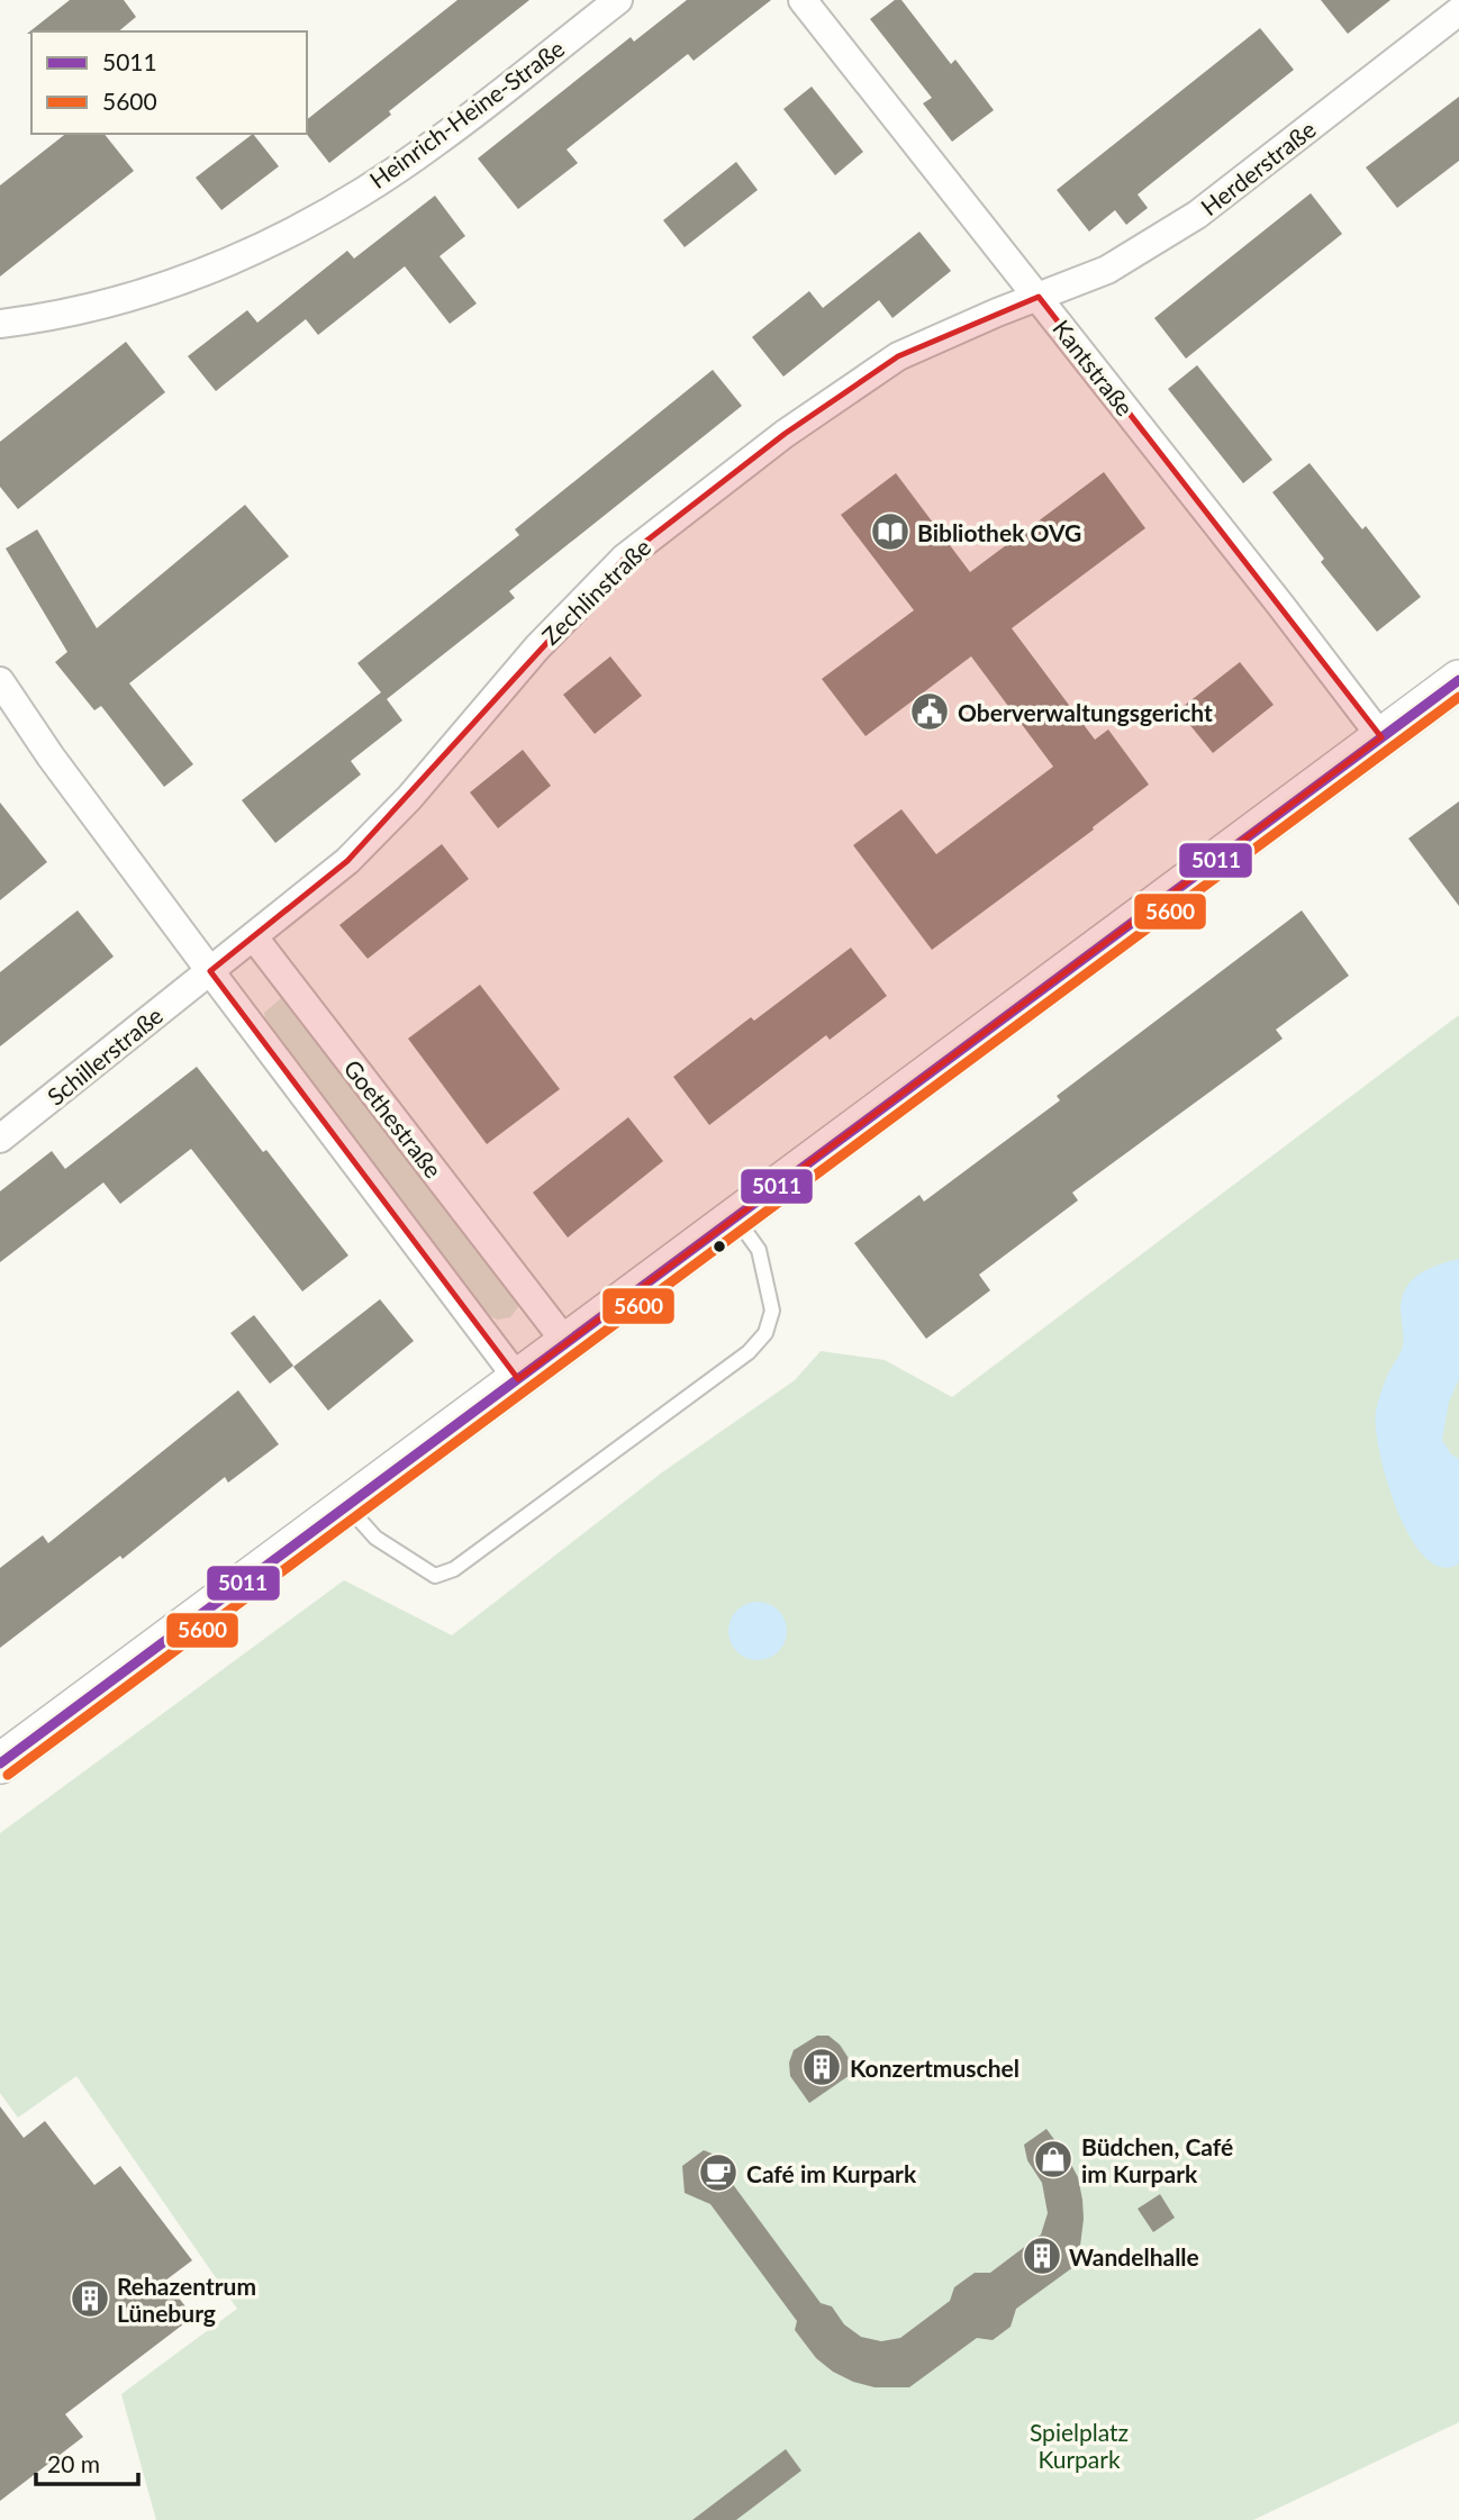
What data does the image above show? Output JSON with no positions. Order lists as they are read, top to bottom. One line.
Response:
{"streets":{"street":["Heinrich-Heine-Straße","Herderstraße","Kantstraße","Zechlinstraße","Schillerstraße","Goethestraße"]},"crossings":[["Herderstraße","Kantstraße"],["Herderstraße","Zechlinstraße"],["Kantstraße","Zechlinstraße"],["Zechlinstraße","Goethestraße"]],"parks":["Spielplatz Kurpark"],"places":{"library":["Bibliothek OVG"],"public building":["Oberverwaltungsgericht"],"building":["Konzertmuschel","Wandelhalle","Rehazentrum Lüneburg"],"shop":["Büdchen, Café im Kurpark"],"cafe":["Café im Kurpark"]},"lines":["transit line 5011","transit line 5600"],"legend":["5011","5600"],"scale_bar":"20 m"}
